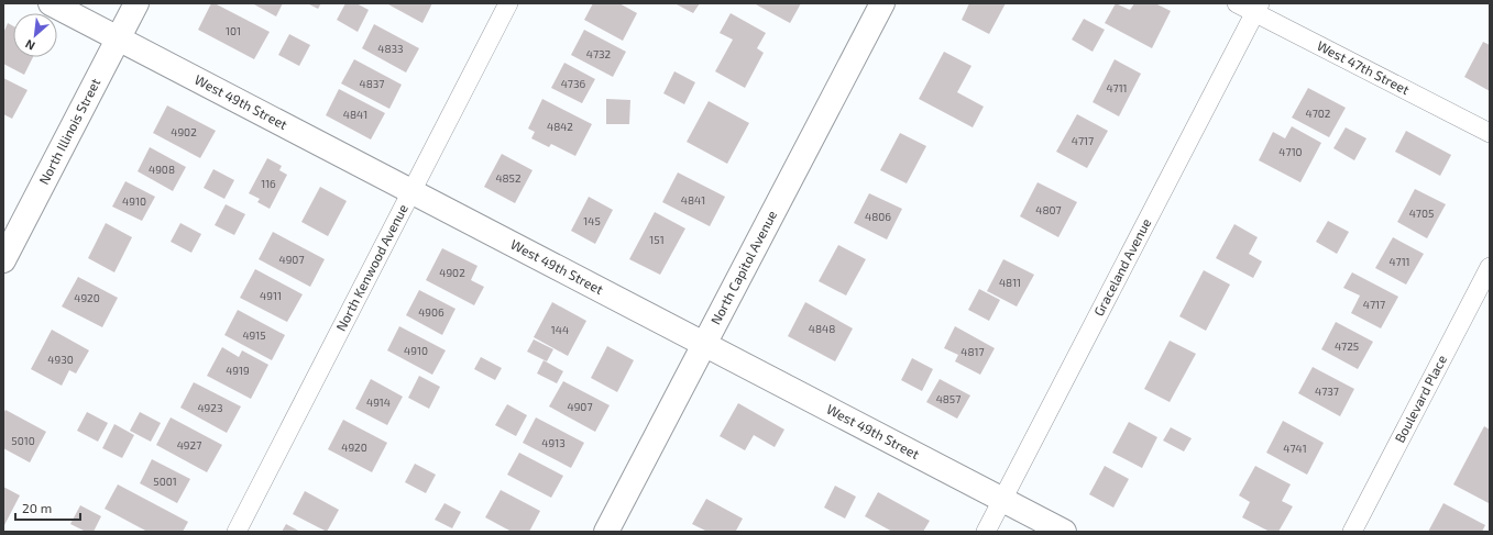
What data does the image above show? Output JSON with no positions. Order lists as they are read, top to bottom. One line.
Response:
{"streets":{"street":["West 47th Street","West 49th Street","North Illinois Street","North Kenwood Avenue","Graceland Avenue","North Capitol Avenue","Boulevard Place"]},"crossings":[["West 47th Street","Graceland Avenue"],["West 49th Street","North Illinois Street"],["West 49th Street","North Kenwood Avenue"],["West 49th Street","Graceland Avenue"],["West 49th Street","North Capitol Avenue"]],"house_numbers":["101","4833","4732","4837","4736","4711","4702","4841","4842","4902","4717","4710","4908","4852","116","4841","4910","4807","4705","4806","145","151","4907","4711","4902","4811","4911","4920","4717","4906","4848","144","4915","4725","4910","4817","4930","4919","4737","4857","4914","4907","4923","5010","4913","4927","4920","4741","5001"],"scale_bar":"20 m","north":"bottom left"}
